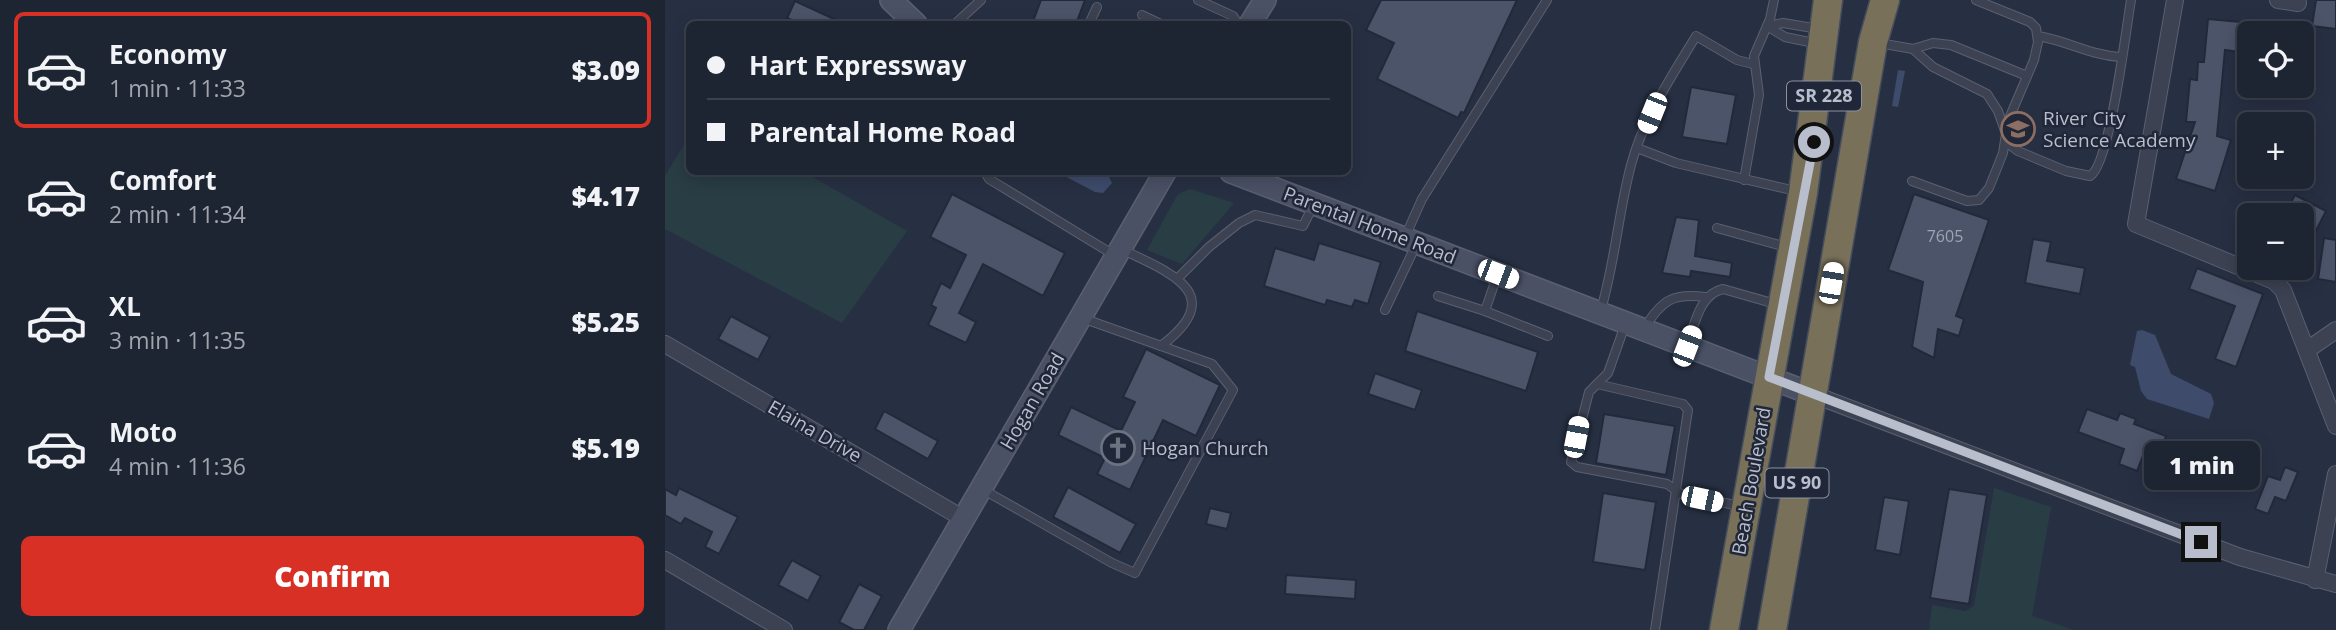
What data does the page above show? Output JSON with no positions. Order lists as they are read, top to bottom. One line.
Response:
{"streets":{"highway":["SR 228","Beach Boulevard","US 90"],"street":["Parental Home Road","Hogan Road","Elaina Drive"]},"crossings":[["SR 228","Beach Boulevard"],["Parental Home Road","Beach Boulevard"],["Parental Home Road","US 90"],["Hogan Road","Elaina Drive"]],"places":{"school or university":["River City Science Academy"],"church":["Hogan Church"]},"house_numbers":["7605"],"page":{"list":[{"name":"Economy","note":"1 min · 11:33","value":"$3.09"},{"name":"Comfort","note":"2 min · 11:34","value":"$4.17"},{"name":"XL","note":"3 min · 11:35","value":"$5.25"},{"name":"Moto","note":"4 min · 11:36","value":"$5.19"}],"map_buttons":["+","−"],"banner":["Hart Expressway","Parental Home Road"],"bubble":"1 min","buttons":"Confirm"}}
